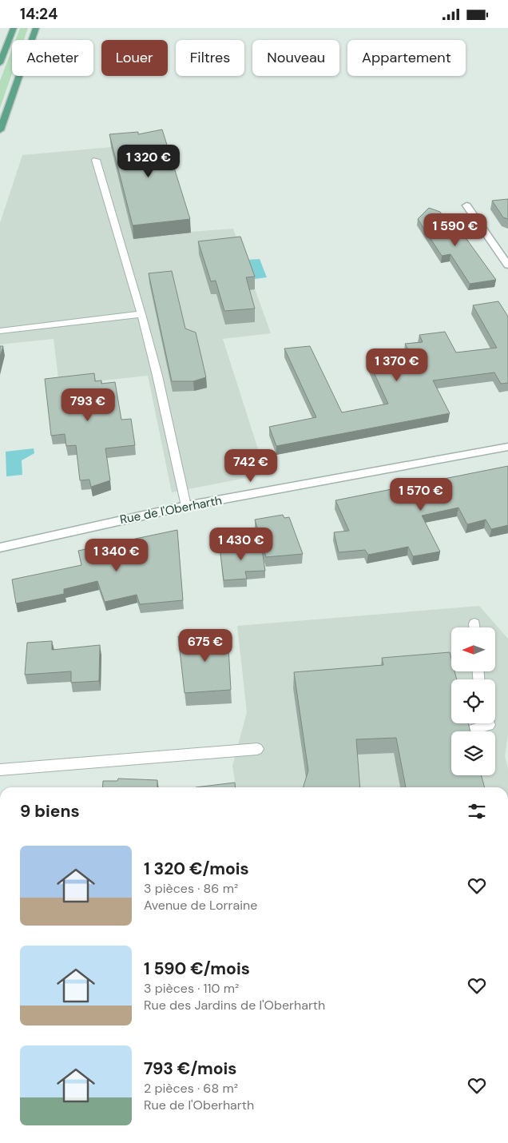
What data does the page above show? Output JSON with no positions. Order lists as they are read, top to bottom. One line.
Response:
{"streets":{"street":["Rue de l'Oberharth"]},"north":"left","page":{"status":"14:24","chip":["Acheter","Louer","Filtres","Nouveau","Appartement"],"price":["1 320 €","1 590 €","1 370 €","793 €","742 €","1 570 €","1 430 €","1 340 €","675 €"],"heading":"9 biens","list":[{"name":"1 320 €/mois","note":"3 pièces · 86 m² · Avenue de Lorraine"},{"name":"1 590 €/mois","note":"3 pièces · 110 m² · Rue des Jardins de l'Oberharth"},{"name":"793 €/mois","note":"2 pièces · 68 m² · Rue de l'Oberharth"}]}}
